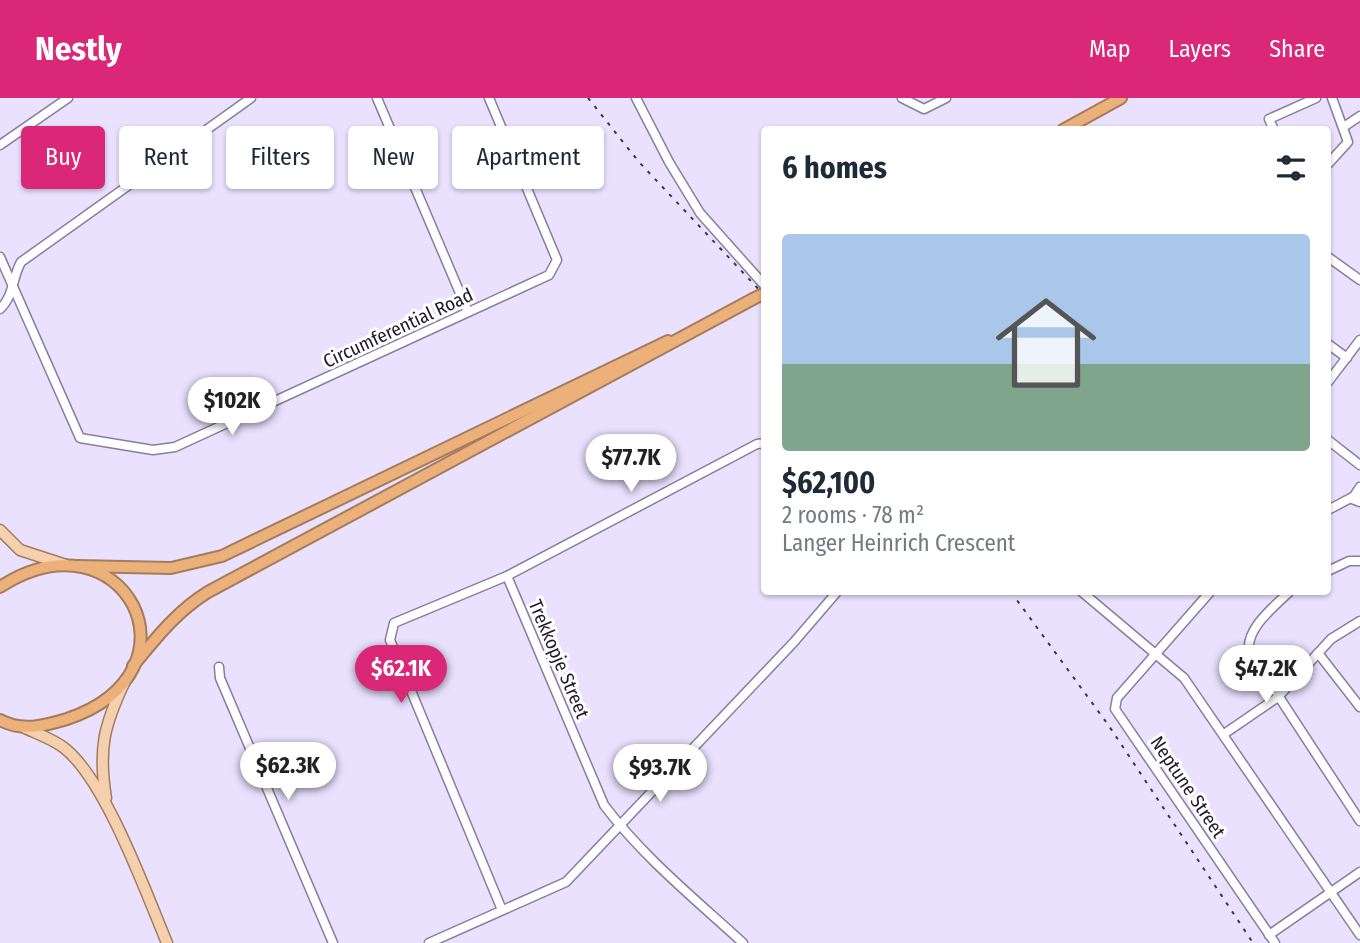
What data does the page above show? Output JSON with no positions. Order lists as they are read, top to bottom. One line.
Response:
{"streets":{"street":["Circumferential Road","Trekkopje Street","Neptune Street"]},"page":{"header":"Nestly","nav":["Map","Layers","Share"],"chip":["Buy","Rent","Filters","New","Apartment"],"heading":"6 homes","list":[{"name":"$62,100","note":"2 rooms · 78 m² · Langer Heinrich Crescent"}],"price":["$102K","$77.7K","$62.1K","$47.2K","$62.3K","$93.7K"]}}
